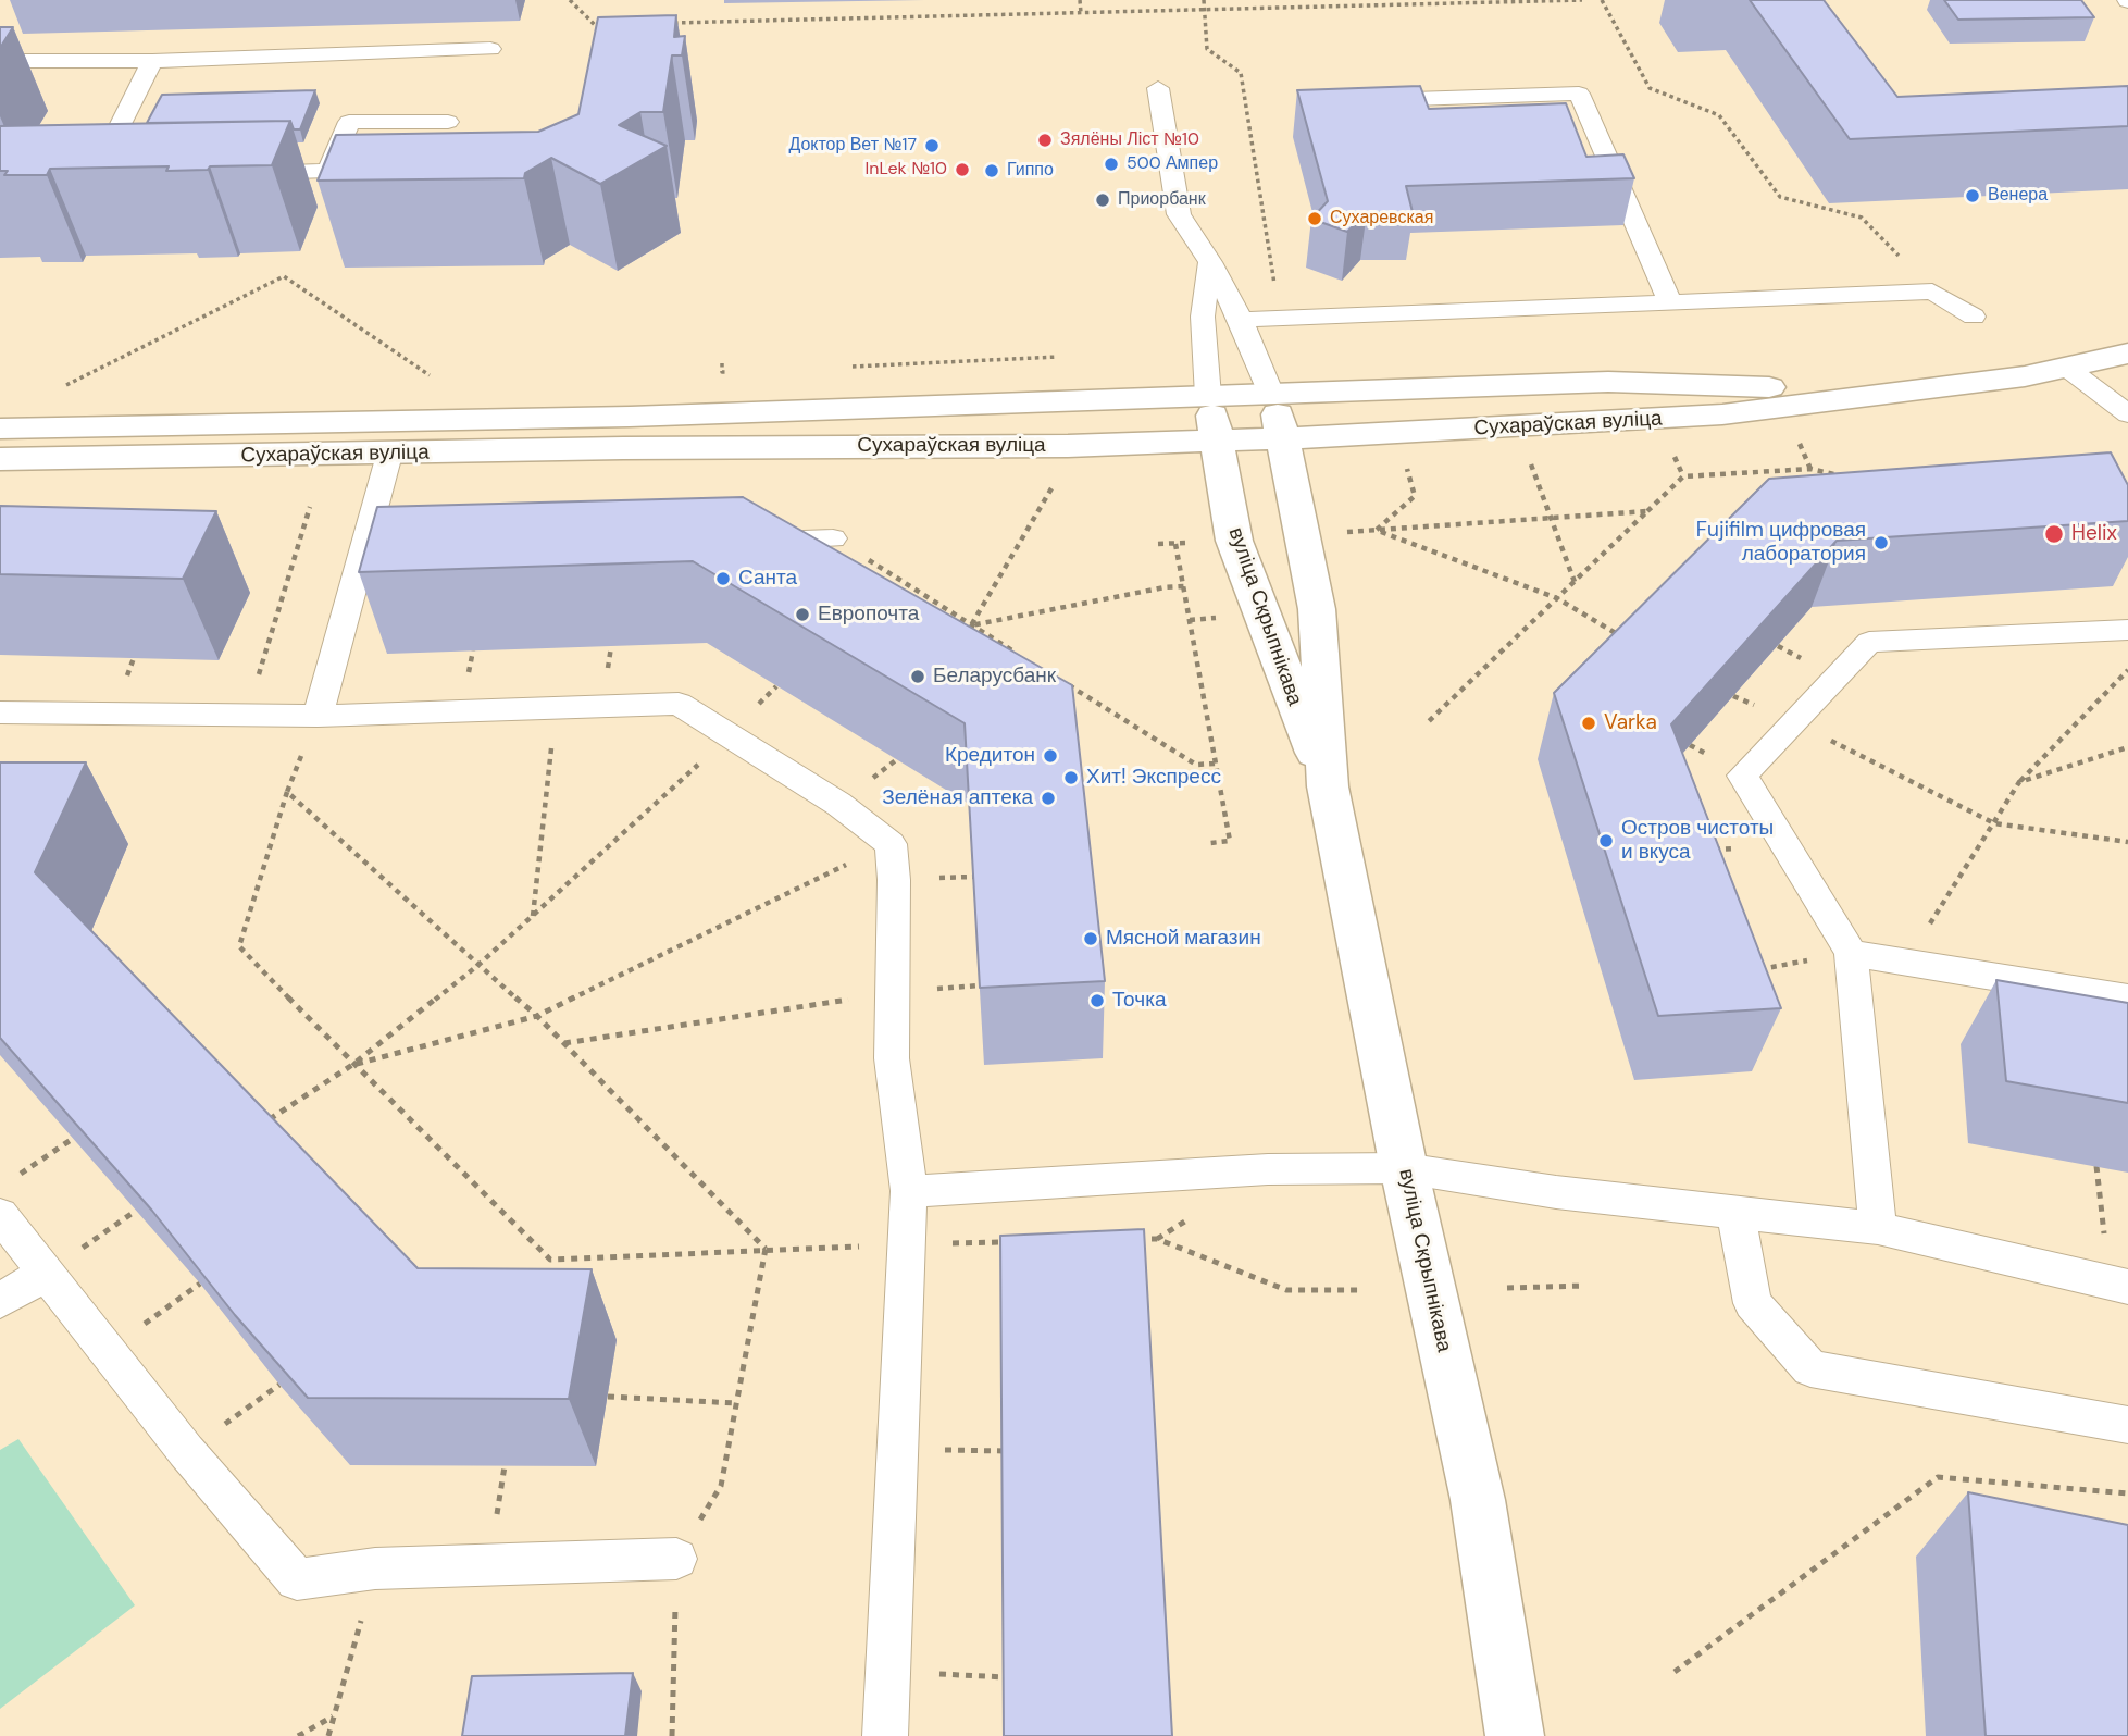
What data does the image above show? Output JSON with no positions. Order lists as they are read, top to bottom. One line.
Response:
{"streets":{"main road":["Сухараўская вуліца","вуліца Скрыпнікава"]},"crossings":[["Сухараўская вуліца","вуліца Скрыпнікава"]],"places":["Зялёны Ліст №10","Доктор Вет №17","500 Ампер","InLek №10","Гиппо","Венера","Приорбанк","Сухаревская","Helix","Fujifilm цифровая лаборатория","Санта","Европочта","Беларусбанк","Varka","Кредитон","Хит! Экспресс","Зелёная аптека","Остров чистоты и вкуса","Мясной магазин","Точка"]}
